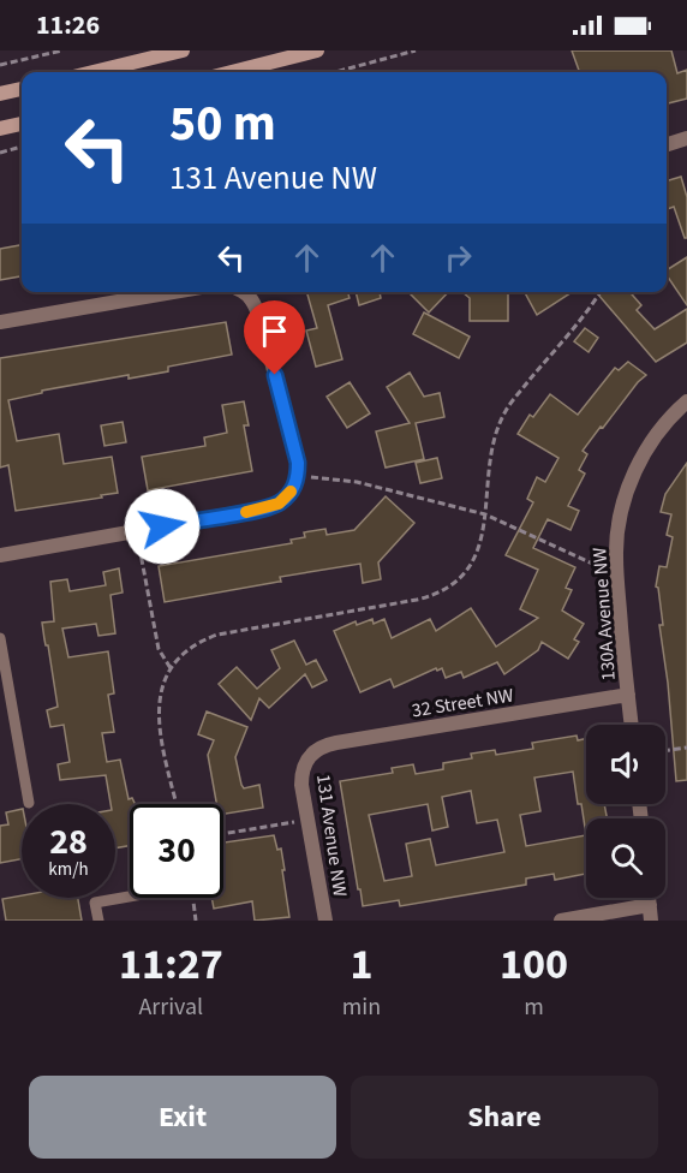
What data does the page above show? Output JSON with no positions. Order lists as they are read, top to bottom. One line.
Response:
{"streets":{"street":["130A Avenue NW","32 Street NW","131 Avenue NW"]},"crossings":[["130A Avenue NW","32 Street NW"],["32 Street NW","131 Avenue NW"]],"page":{"status":"11:26","turn":["50 m","131 Avenue NW"],"speed":"28 km/h","limit":"30","eta":["11:27","Arrival","1","min","100","m"],"buttons":["Exit","Share"]}}
